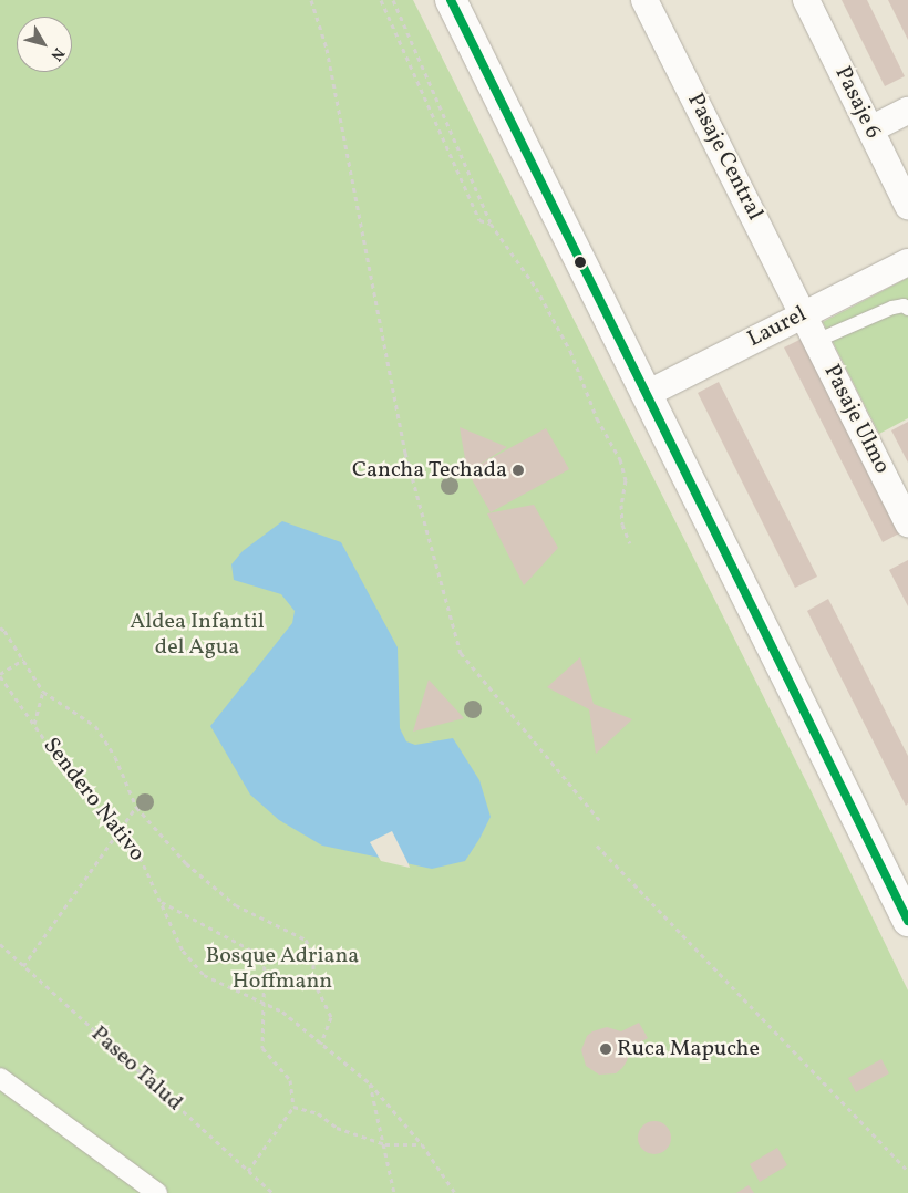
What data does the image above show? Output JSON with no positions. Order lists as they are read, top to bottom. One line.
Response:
{"streets":{"street":["Pasaje 6","Pasaje Central","Laurel","Pasaje Ulmo"],"path":["Sendero Nativo","Paseo Talud"]},"crossings":[["Pasaje Central","Laurel"],["Pasaje Central","Pasaje Ulmo"],["Laurel","Pasaje Ulmo"]],"parks":["Aldea Infantil del Agua","Bosque Adriana Hoffmann"],"places":["Cancha Techada","Ruca Mapuche"],"north":"bottom right"}
